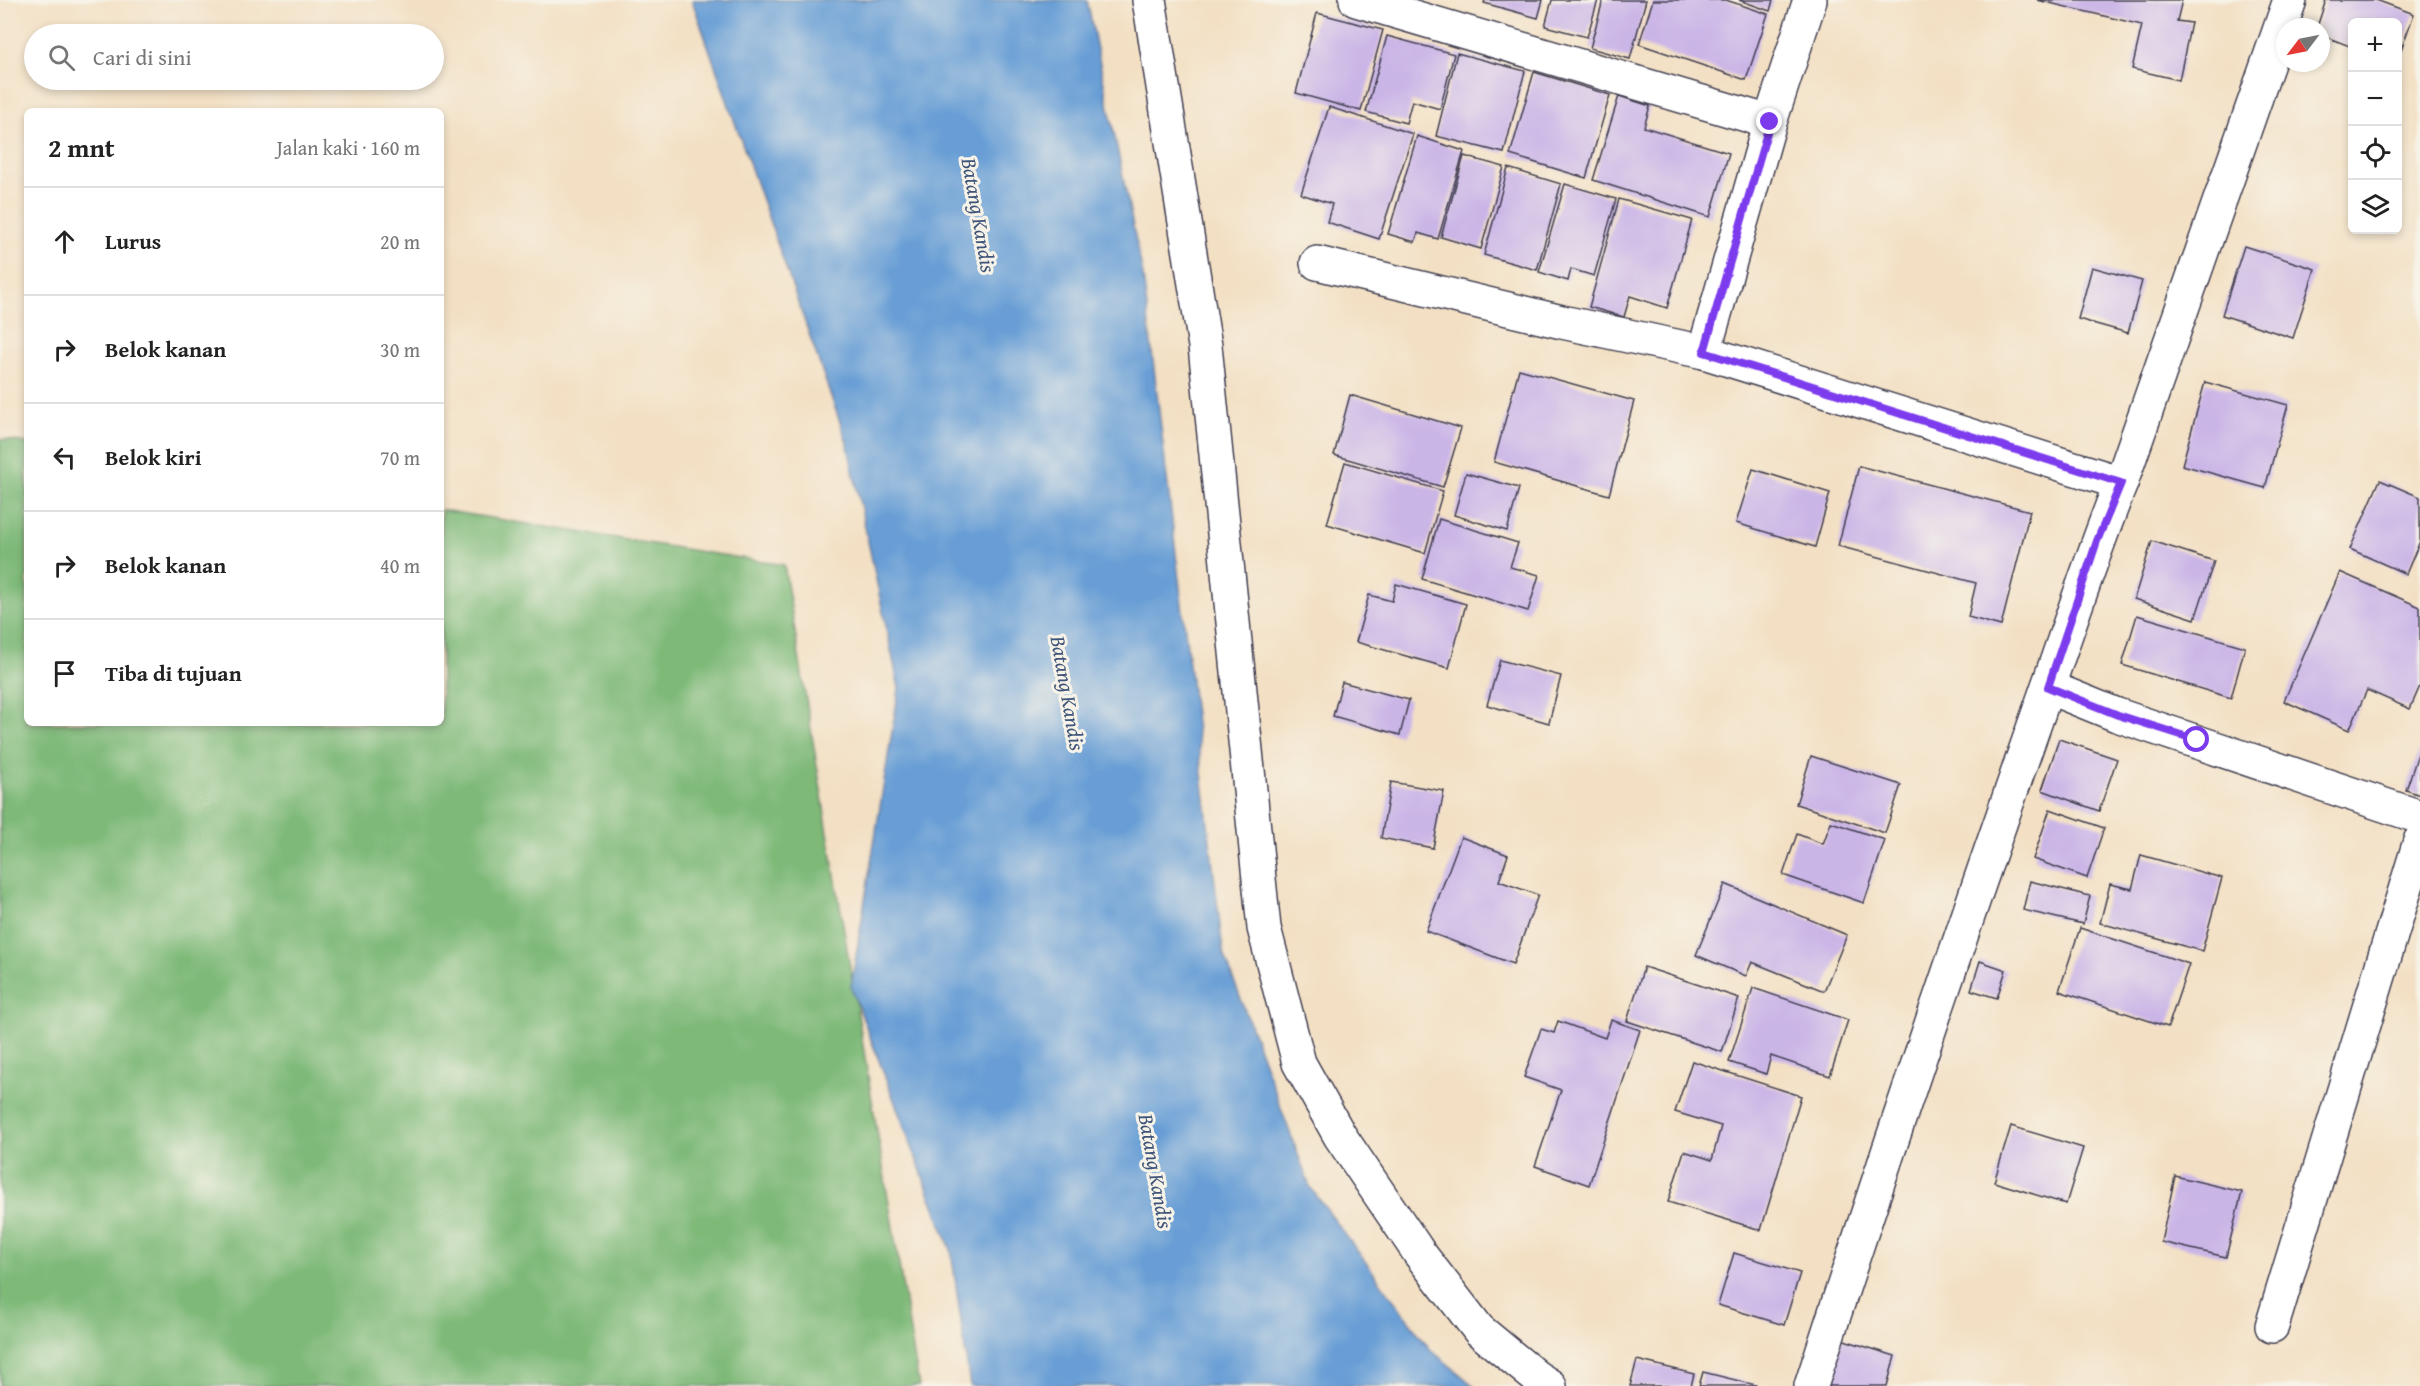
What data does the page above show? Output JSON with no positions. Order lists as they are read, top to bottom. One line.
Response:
{"water":["Batang Kandis"],"north":"bottom left","page":{"map_buttons":["+","−"],"search":"Cari di sini","heading":["2 mnt","Jalan kaki · 160 m"],"list":[["Lurus","20 m"],["Belok kanan","30 m"],["Belok kiri","70 m"],["Belok kanan","40 m"],"Tiba di tujuan"]}}
